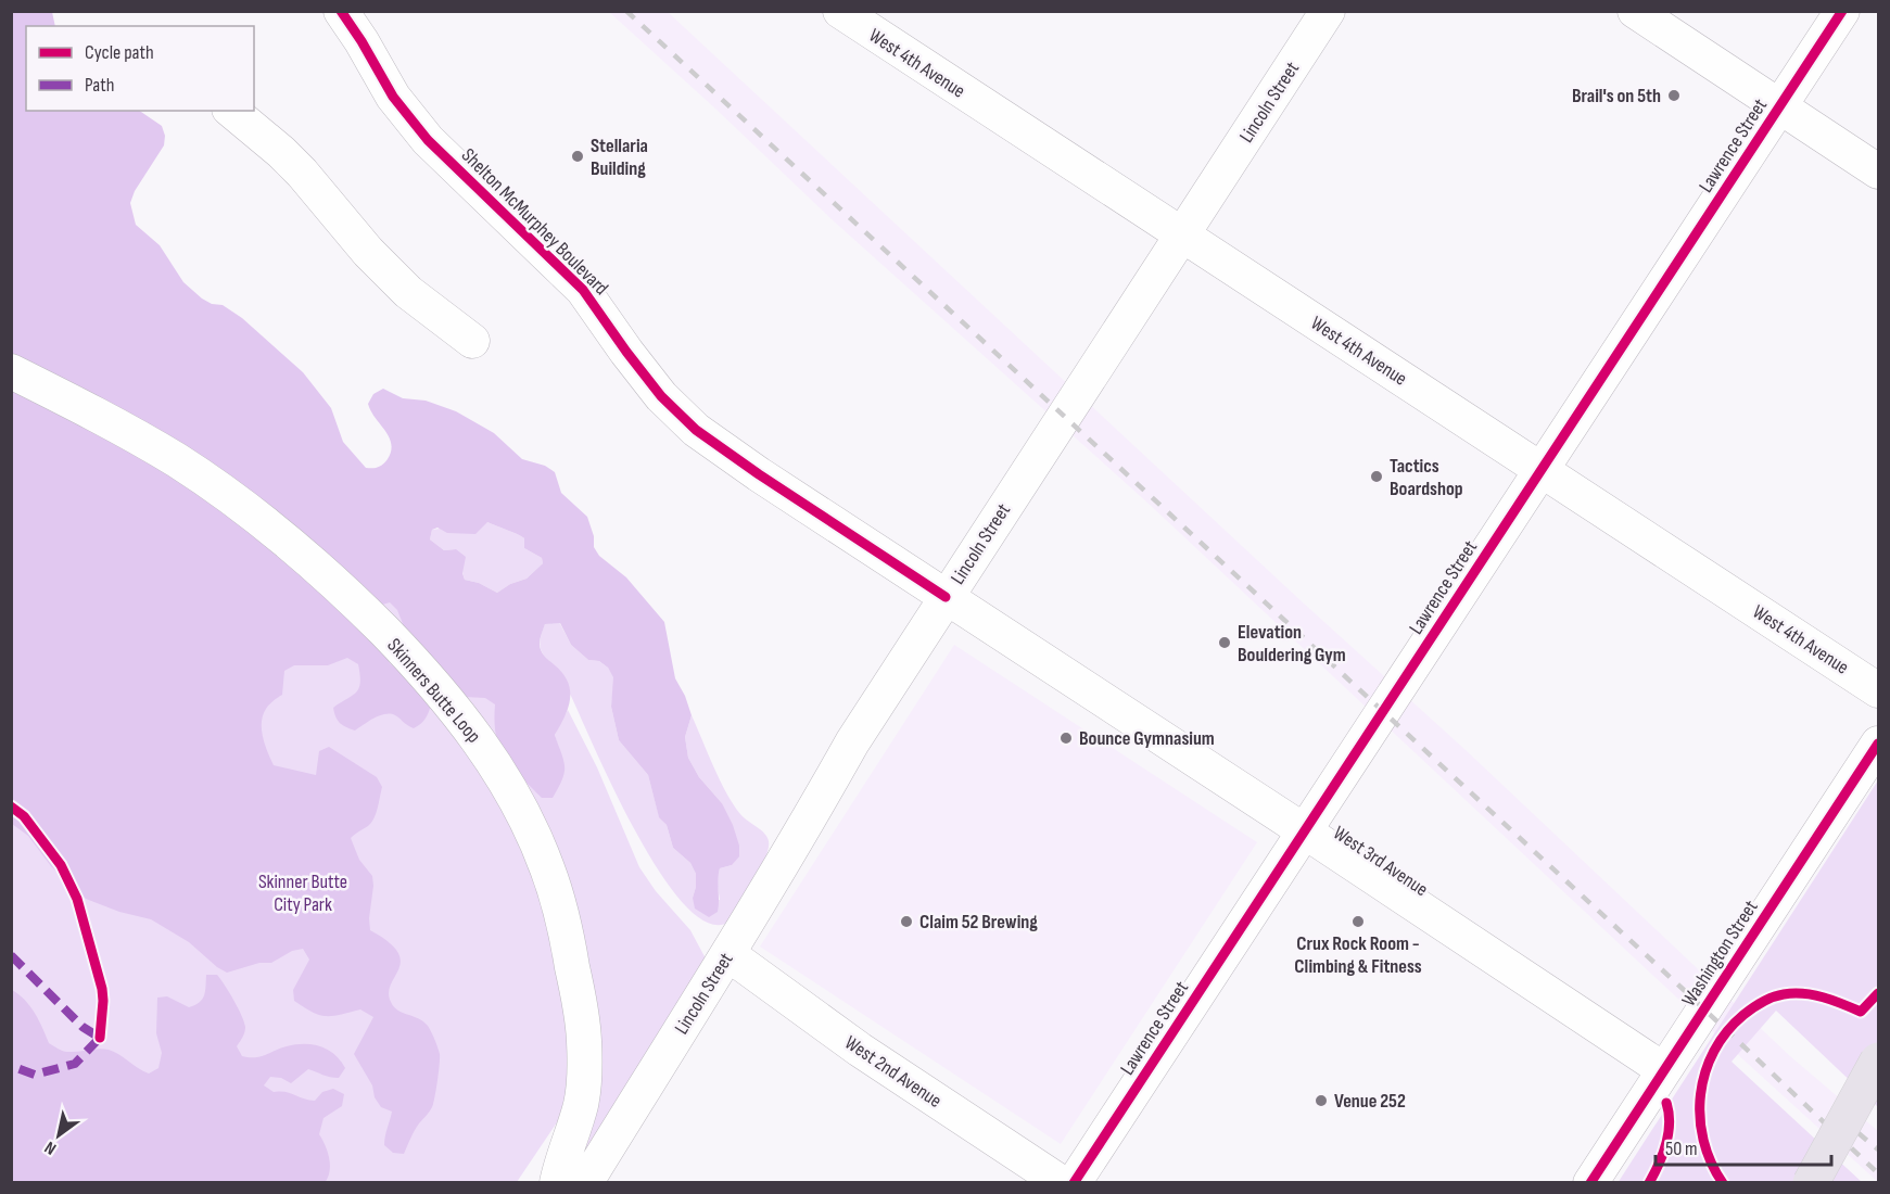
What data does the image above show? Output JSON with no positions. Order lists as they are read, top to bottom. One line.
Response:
{"streets":{"street":["West 4th Avenue","Lincoln Street","Lawrence Street","Shelton McMurphey Boulevard","Skinners Butte Loop","West 3rd Avenue","Washington Street","West 2nd Avenue"]},"crossings":[["West 4th Avenue","Lincoln Street"],["West 4th Avenue","Lawrence Street"],["Lincoln Street","Shelton McMurphey Boulevard"],["Lincoln Street","West 3rd Avenue"],["Lincoln Street","West 2nd Avenue"],["Lawrence Street","West 3rd Avenue"],["Shelton McMurphey Boulevard","West 3rd Avenue"],["West 3rd Avenue","Washington Street"]],"parks":["Skinner Butte City Park"],"places":["Brail's on 5th","Stellaria Building","Tactics Boardshop","Elevation Bouldering Gym","Bounce Gymnasium","Claim 52 Brewing","Crux Rock Room - Climbing & Fitness","Venue 252"],"legend":["Cycle path","Path"],"scale_bar":"50 m","north":"bottom left"}
